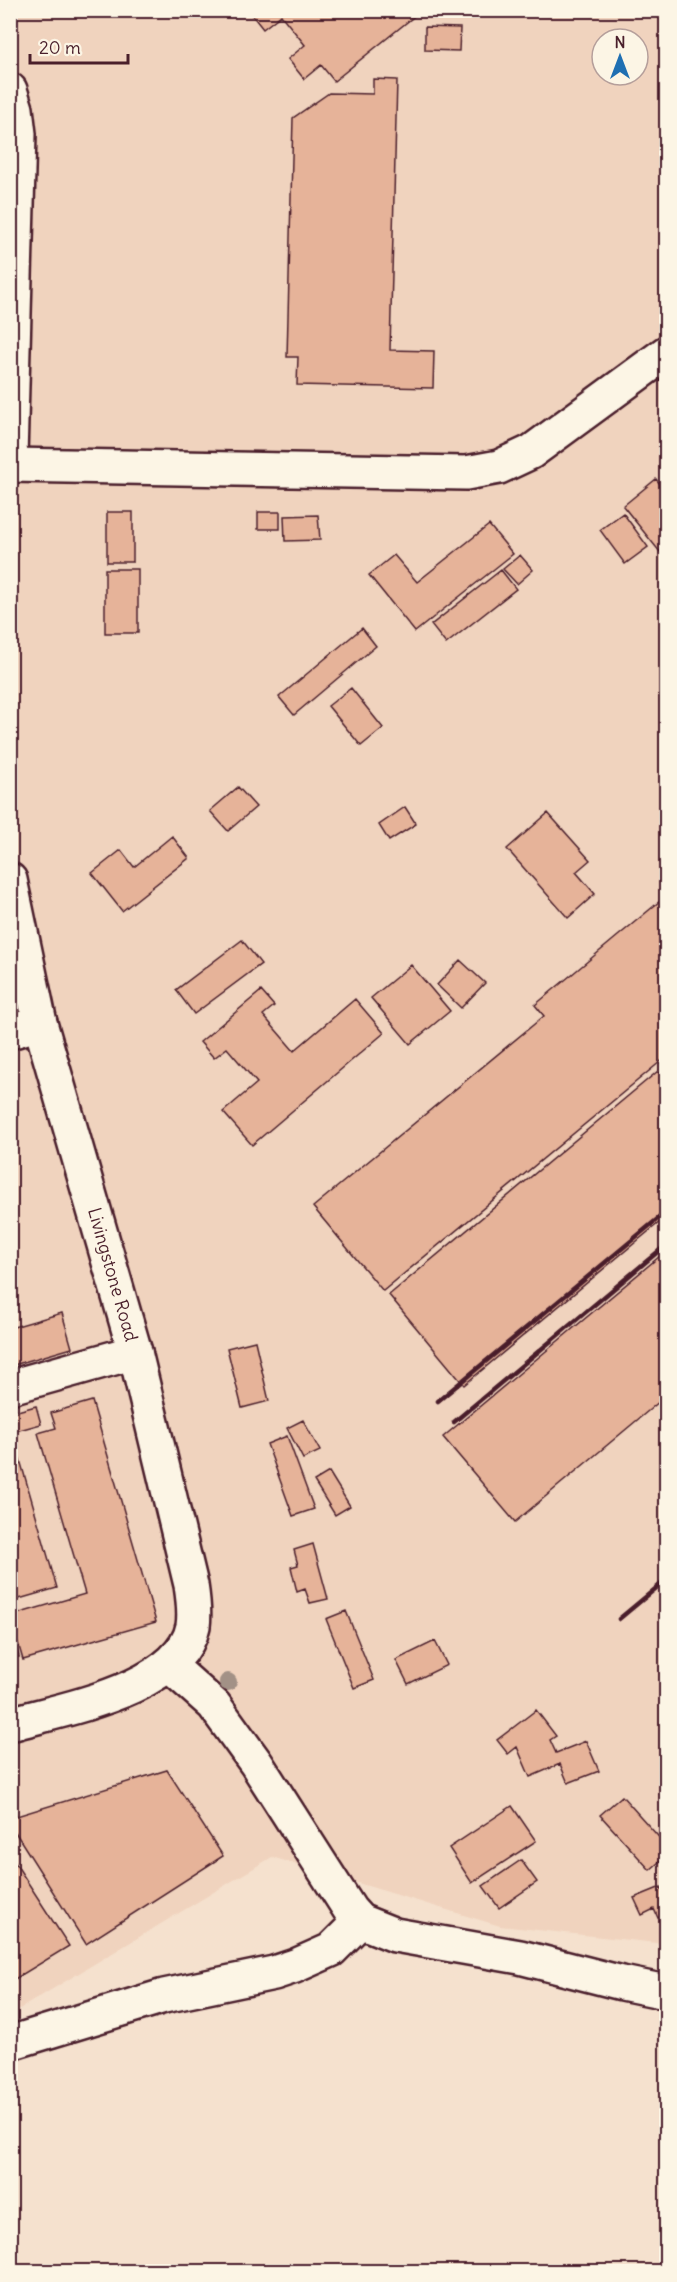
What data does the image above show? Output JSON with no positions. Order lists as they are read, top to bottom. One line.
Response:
{"streets":{"street":["Livingstone Road"]},"scale_bar":"20 m","north":"top"}
